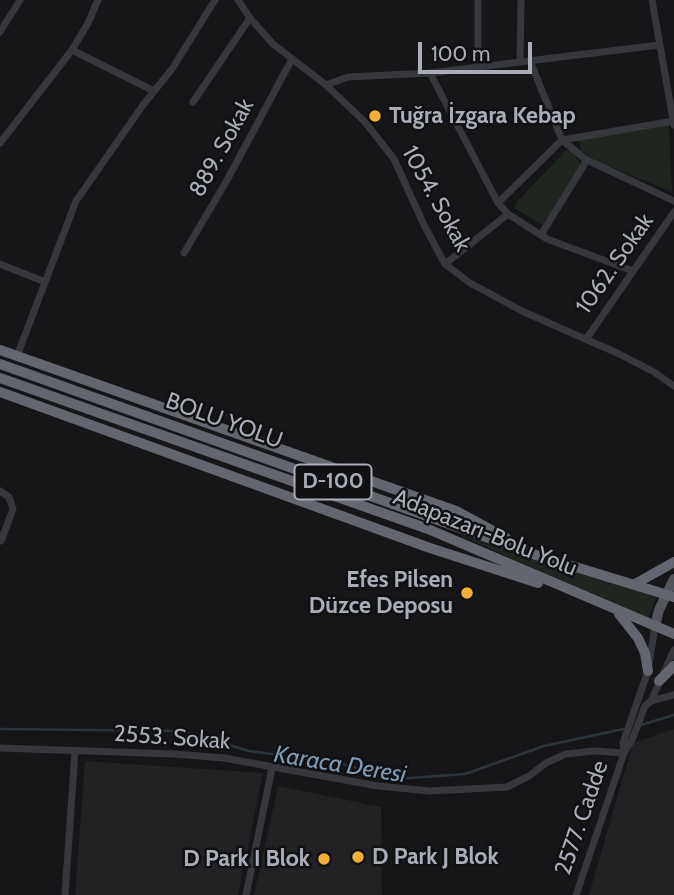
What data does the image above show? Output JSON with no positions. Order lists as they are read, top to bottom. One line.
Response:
{"streets":{"highway":["BOLU YOLU","D-100","Adapazarı-Bolu Yolu"],"street":["889. Sokak","1054. Sokak","1062. Sokak","2553. Sokak","2577. Cadde"]},"crossings":[["889. Sokak","1054. Sokak"],["1054. Sokak","1062. Sokak"],["2553. Sokak","2577. Cadde"]],"water":["Karaca Deresi"],"places":["Tuğra İzgara Kebap","Efes Pilsen Düzce Deposu","D Park J Blok","D Park I Blok"],"scale_bar":"100 m"}
